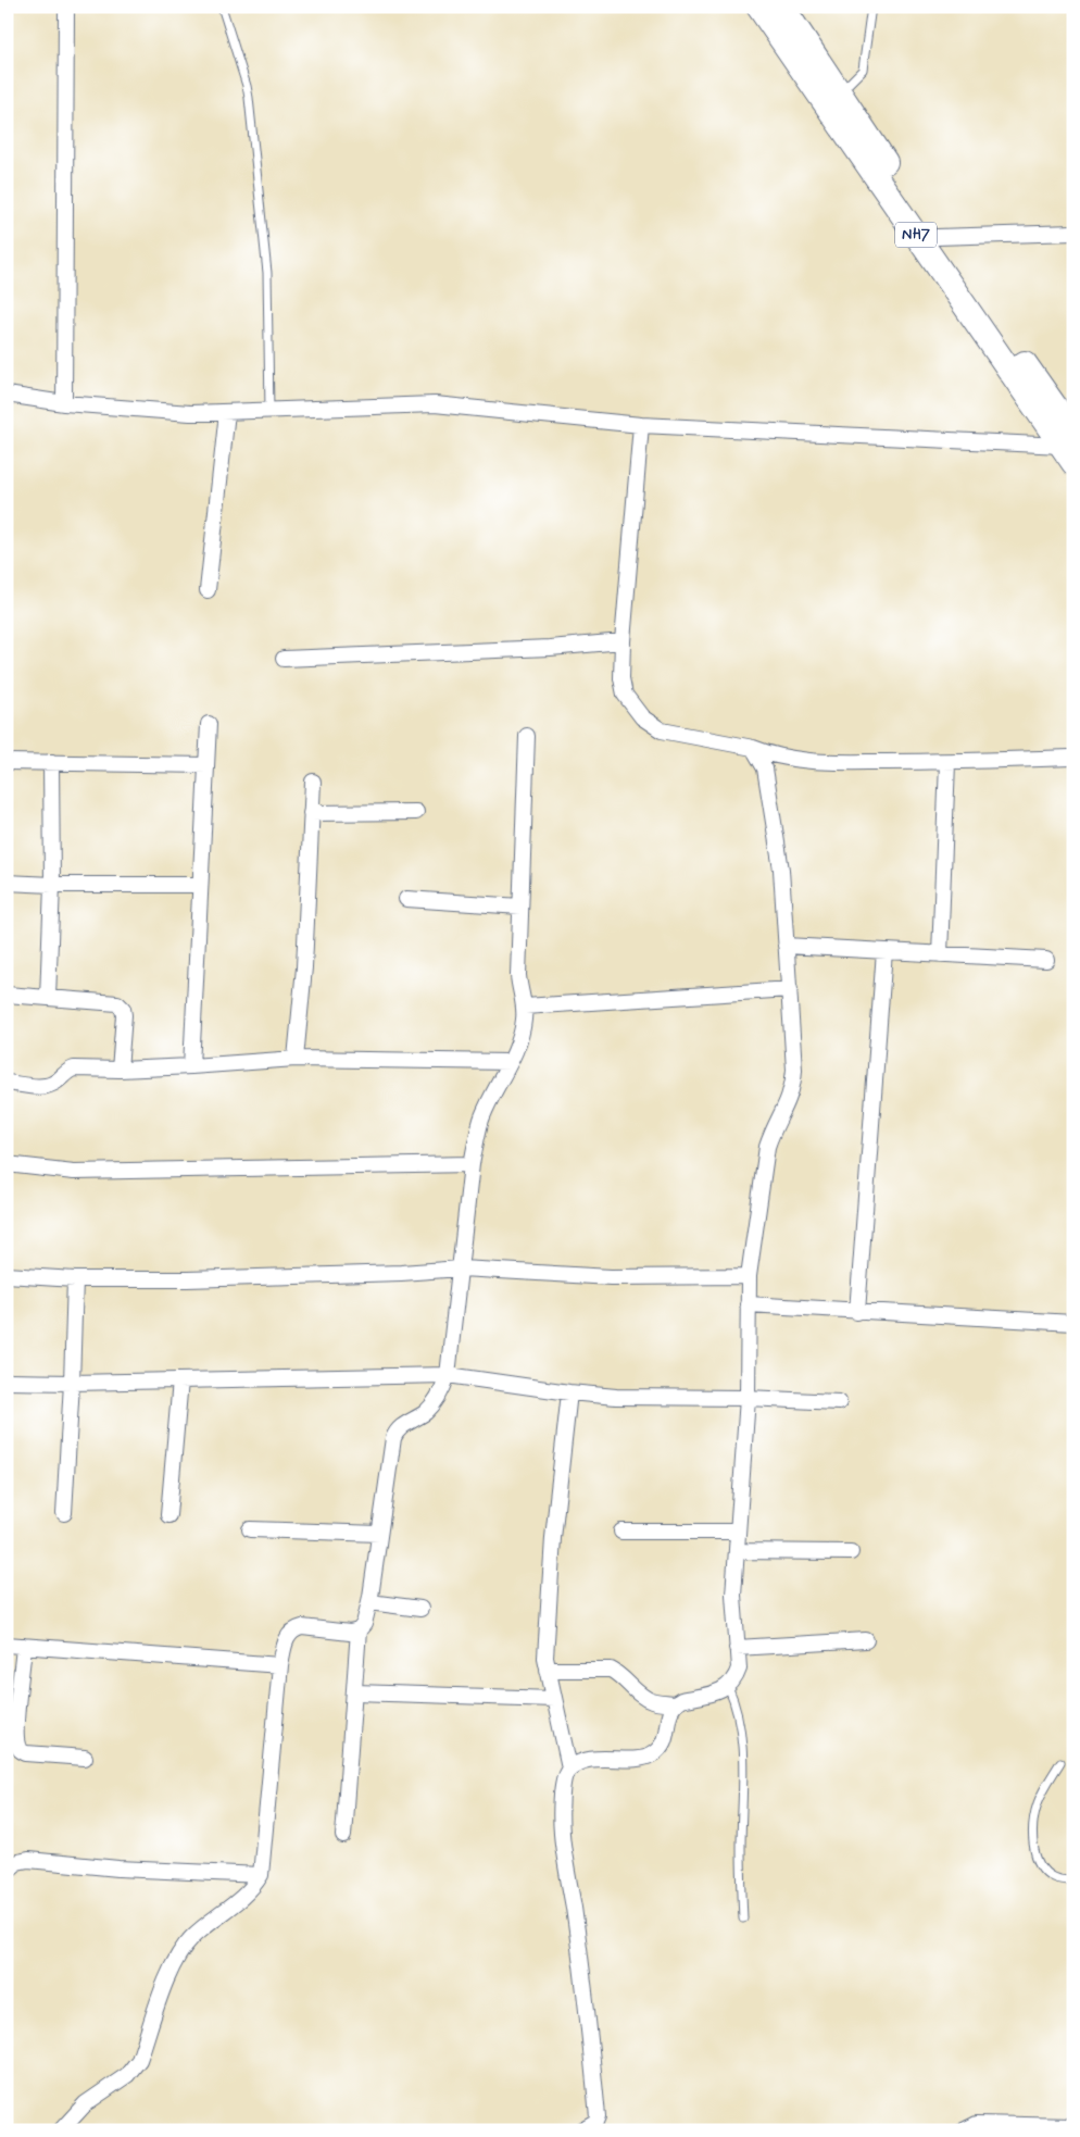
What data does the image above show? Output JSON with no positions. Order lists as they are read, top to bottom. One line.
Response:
{"streets":{"highway":["NH7"]}}
